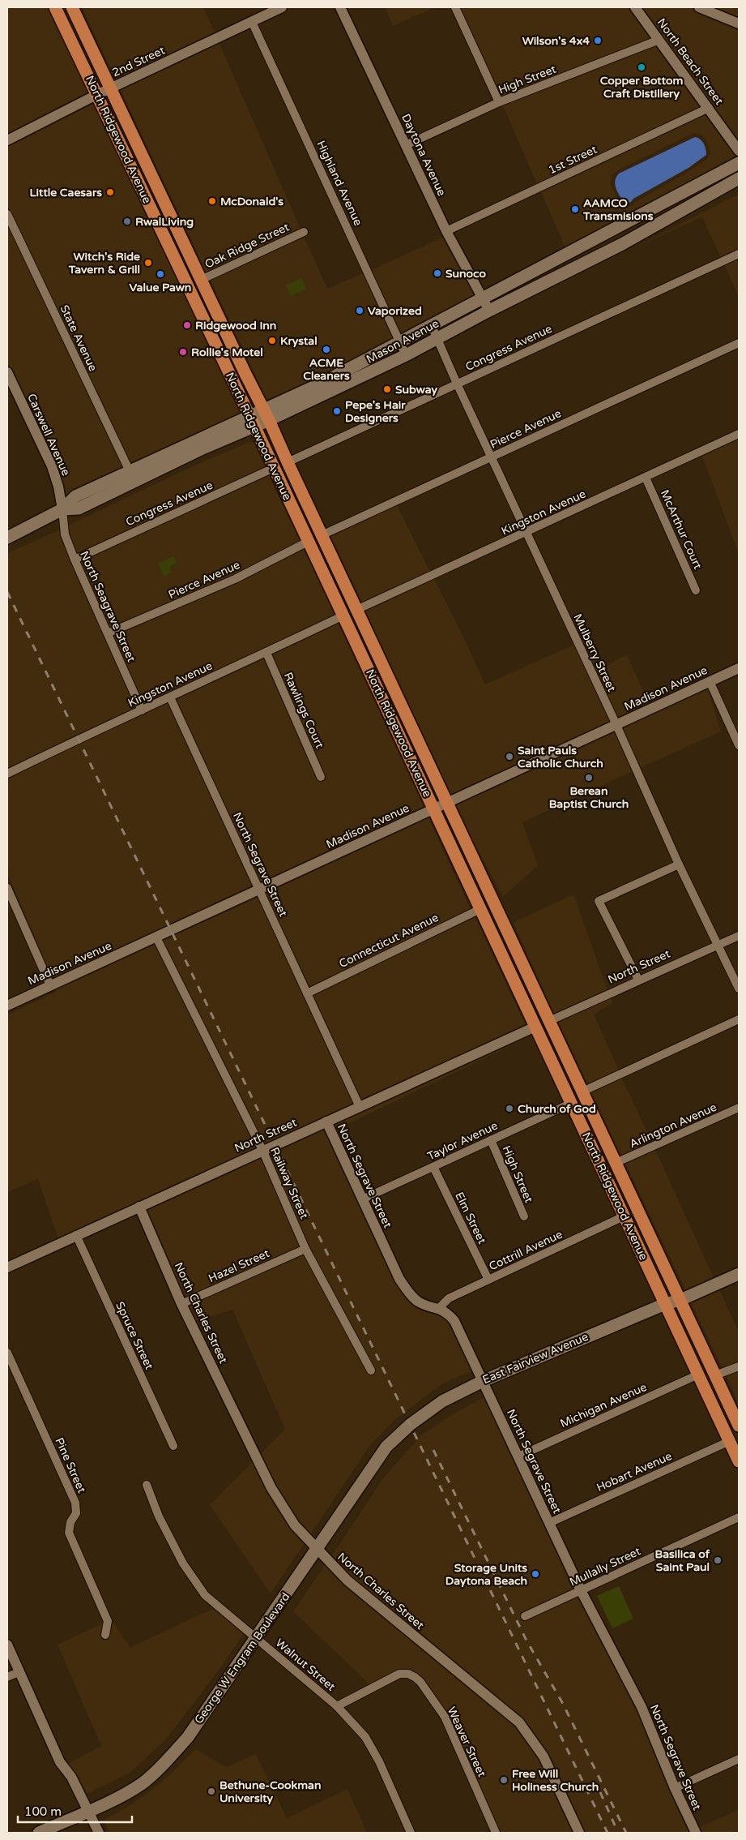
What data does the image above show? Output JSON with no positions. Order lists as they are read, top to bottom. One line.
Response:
{"streets":{"main road":["North Ridgewood Avenue","Mason Avenue","East Fairview Avenue","George W Engram Boulevard"],"street":["2nd Street","North Beach Street","High Street","Daytona Avenue","1st Street","Highland Avenue","Oak Ridge Street","State Avenue","Congress Avenue","Pierce Avenue","Carswell Avenue","Kingston Avenue","McArthur Court","North Seagrave Street","Mulberry Street","Madison Avenue","Rawlings Court","North Segrave Street","Connecticut Avenue","North Street","Arlington Avenue","Taylor Avenue","Railway Street","Elm Street","Cottrill Avenue","Hazel Street","North Charles Street","Spruce Street","Michigan Avenue","Pine Street","Hobart Avenue","Mullally Street","Walnut Street","Weaver Street"]},"crossings":[["2nd Street","North Ridgewood Avenue"],["2nd Street","Highland Avenue"],["North Beach Street","High Street"],["North Beach Street","1st Street"],["High Street","Daytona Avenue"],["High Street","Taylor Avenue"],["North Ridgewood Avenue","Oak Ridge Street"],["North Ridgewood Avenue","Mason Avenue"],["North Ridgewood Avenue","Congress Avenue"],["North Ridgewood Avenue","Pierce Avenue"],["North Ridgewood Avenue","Kingston Avenue"],["North Ridgewood Avenue","Madison Avenue"],["North Ridgewood Avenue","Connecticut Avenue"],["North Ridgewood Avenue","North Street"],["North Ridgewood Avenue","Arlington Avenue"],["North Ridgewood Avenue","Taylor Avenue"],["North Ridgewood Avenue","Cottrill Avenue"],["North Ridgewood Avenue","East Fairview Avenue"],["North Ridgewood Avenue","Michigan Avenue"],["North Ridgewood Avenue","Hobart Avenue"],["Daytona Avenue","1st Street"],["Daytona Avenue","Mason Avenue"],["Highland Avenue","Mason Avenue"],["State Avenue","Mason Avenue"],["Mason Avenue","Carswell Avenue"],["Mason Avenue","North Seagrave Street"],["Mason Avenue","Mulberry Street"],["Congress Avenue","North Seagrave Street"],["Congress Avenue","Mulberry Street"],["Pierce Avenue","North Seagrave Street"],["Pierce Avenue","Mulberry Street"],["Carswell Avenue","North Seagrave Street"],["Kingston Avenue","McArthur Court"],["Kingston Avenue","North Seagrave Street"],["Kingston Avenue","Mulberry Street"],["Kingston Avenue","Rawlings Court"],["Kingston Avenue","North Segrave Street"],["Mulberry Street","Madison Avenue"],["Mulberry Street","North Street"],["Madison Avenue","North Segrave Street"],["Madison Avenue","Railway Street"],["North Segrave Street","Connecticut Avenue"],["North Segrave Street","North Street"],["North Segrave Street","Taylor Avenue"],["North Segrave Street","Cottrill Avenue"],["North Segrave Street","East Fairview Avenue"],["North Segrave Street","Michigan Avenue"],["North Segrave Street","Hobart Avenue"],["North Segrave Street","Mullally Street"],["North Street","Railway Street"],["North Street","North Charles Street"],["North Street","Spruce Street"],["Taylor Avenue","Elm Street"],["Railway Street","Hazel Street"],["Elm Street","Cottrill Avenue"],["Hazel Street","North Charles Street"],["North Charles Street","George W Engram Boulevard"],["East Fairview Avenue","George W Engram Boulevard"],["George W Engram Boulevard","Walnut Street"],["Walnut Street","Weaver Street"]],"places":["Wilson's 4x4","Copper Bottom Craft Distillery","Little Caesars","McDonald's","AAMCO Transmisions","RwalLiving","Witch's Ride Tavern & Grill","Sunoco","Value Pawn","Vaporized","Ridgewood Inn","Krystal","ACME Cleaners","Rollie's Motel","Subway","Pepe's Hair Designers","Saint Pauls Catholic Church","Berean Baptist Church","Church of God","Basilica of Saint Paul","Storage Units Daytona Beach","Free Will Holiness Church","Bethune-Cookman University"],"scale_bar":"100 m"}
